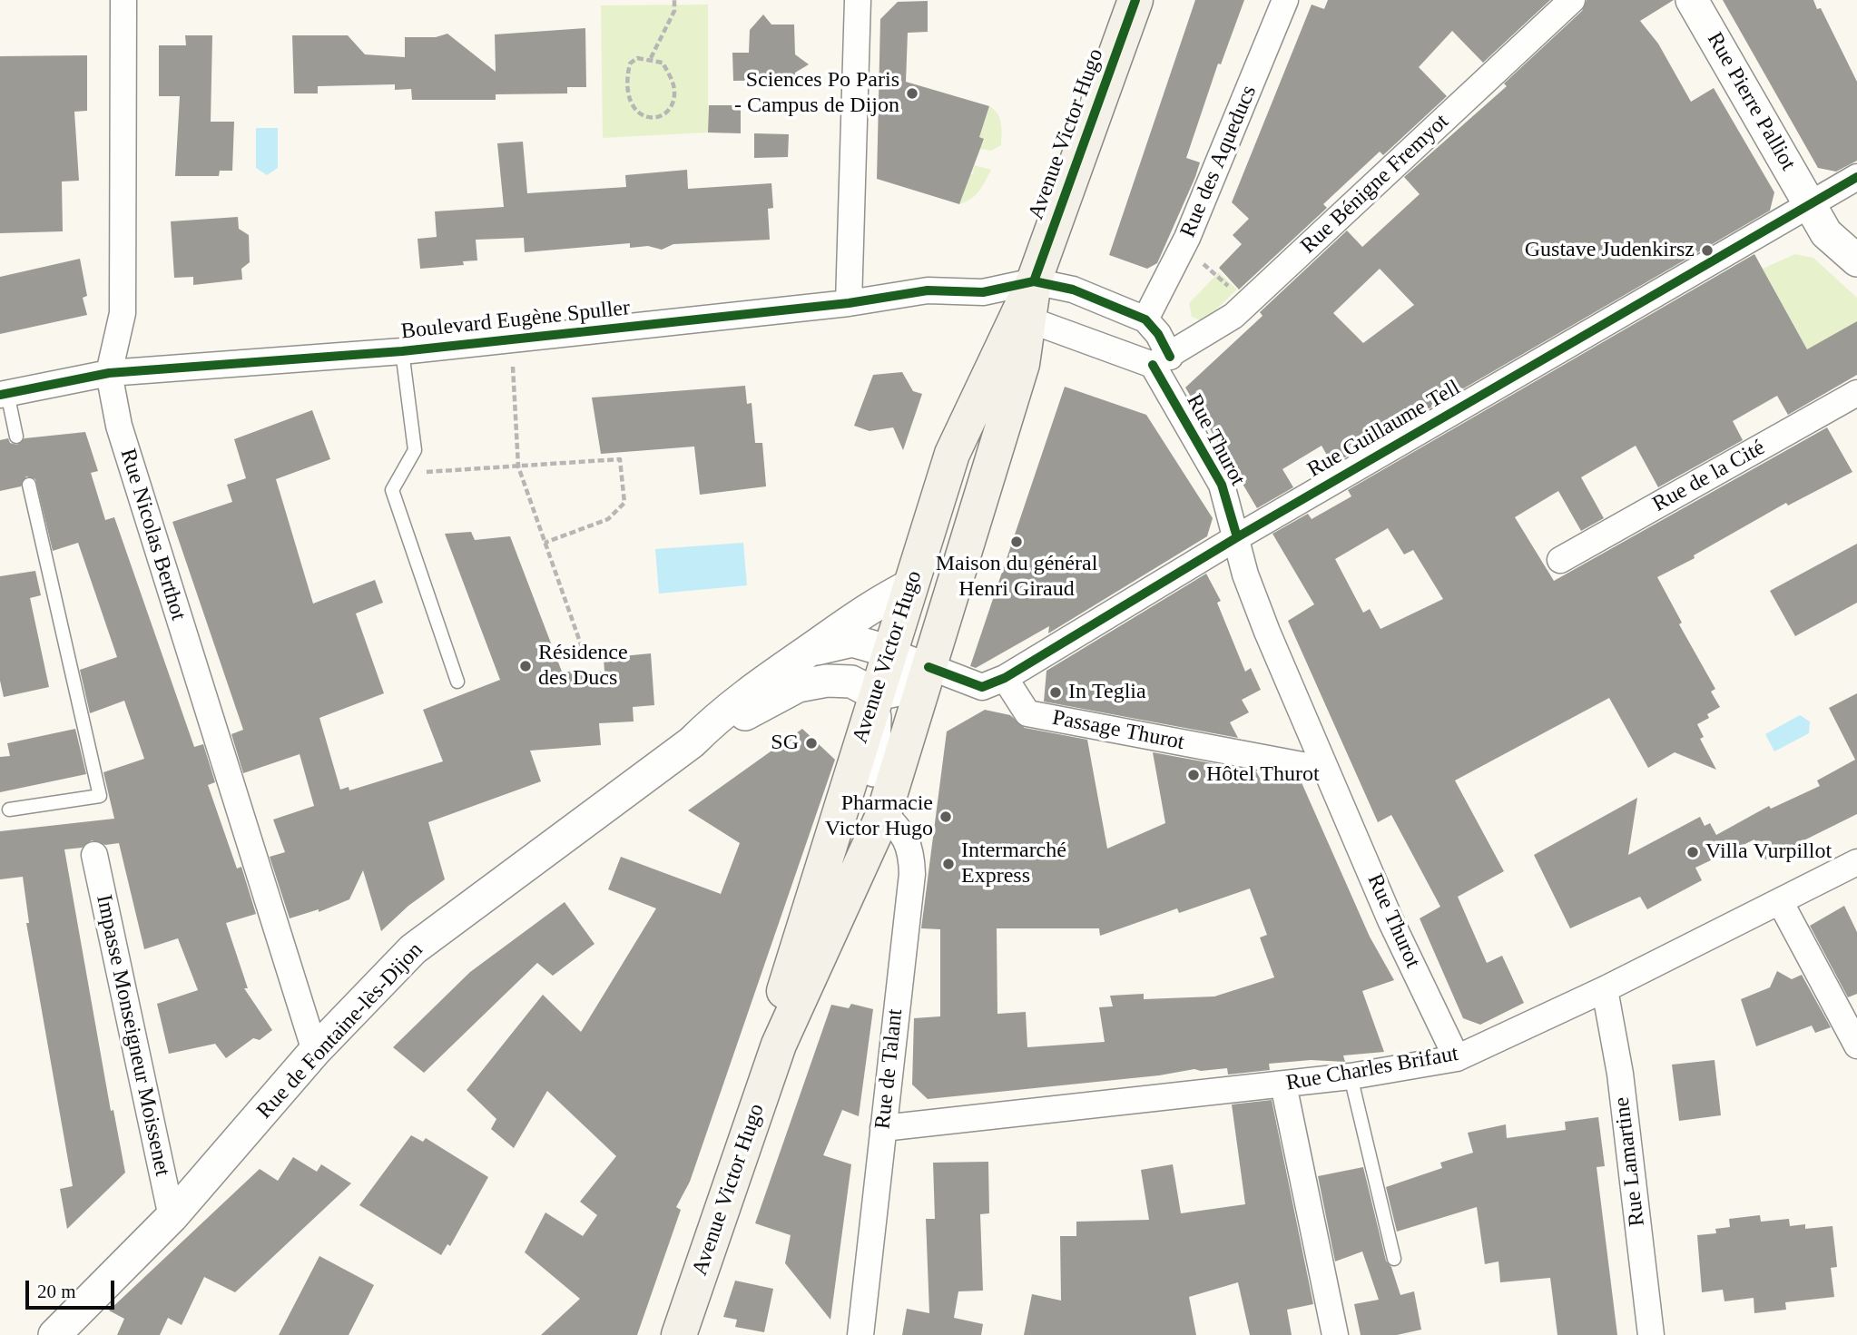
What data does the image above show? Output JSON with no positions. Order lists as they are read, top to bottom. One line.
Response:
{"streets":{"main road":["Avenue Victor Hugo"],"street":["Rue Pierre Palliot","Rue des Aqueducs","Rue Bénigne Fremyot","Boulevard Eugène Spuller","Rue Guillaume Tell","Rue Thurot","Rue de la Cité","Rue Nicolas Berthot","Passage Thurot","Rue de Fontaine-lès-Dijon","Impasse Monseigneur Moissenet","Rue de Talant","Rue Charles Brifaut","Rue Lamartine"]},"crossings":[["Rue Pierre Palliot","Rue Guillaume Tell"],["Avenue Victor Hugo","Boulevard Eugène Spuller"],["Avenue Victor Hugo","Rue Guillaume Tell"],["Avenue Victor Hugo","Rue de Fontaine-lès-Dijon"],["Avenue Victor Hugo","Rue de Talant"],["Rue des Aqueducs","Rue Thurot"],["Rue Bénigne Fremyot","Rue Thurot"],["Boulevard Eugène Spuller","Rue Nicolas Berthot"],["Rue Guillaume Tell","Rue Thurot"],["Rue Guillaume Tell","Passage Thurot"],["Rue Guillaume Tell","Rue de Fontaine-lès-Dijon"],["Rue Thurot","Passage Thurot"],["Rue Thurot","Rue Charles Brifaut"],["Rue Nicolas Berthot","Rue de Fontaine-lès-Dijon"],["Rue de Fontaine-lès-Dijon","Impasse Monseigneur Moissenet"],["Rue de Talant","Rue Charles Brifaut"],["Rue Charles Brifaut","Rue Lamartine"]],"places":["Sciences Po Paris - Campus de Dijon","Gustave Judenkirsz","Maison du général Henri Giraud","Résidence des Ducs","In Teglia","SG","Hôtel Thurot","Pharmacie Victor Hugo","Villa Vurpillot","Intermarché Express"],"scale_bar":"20 m"}
